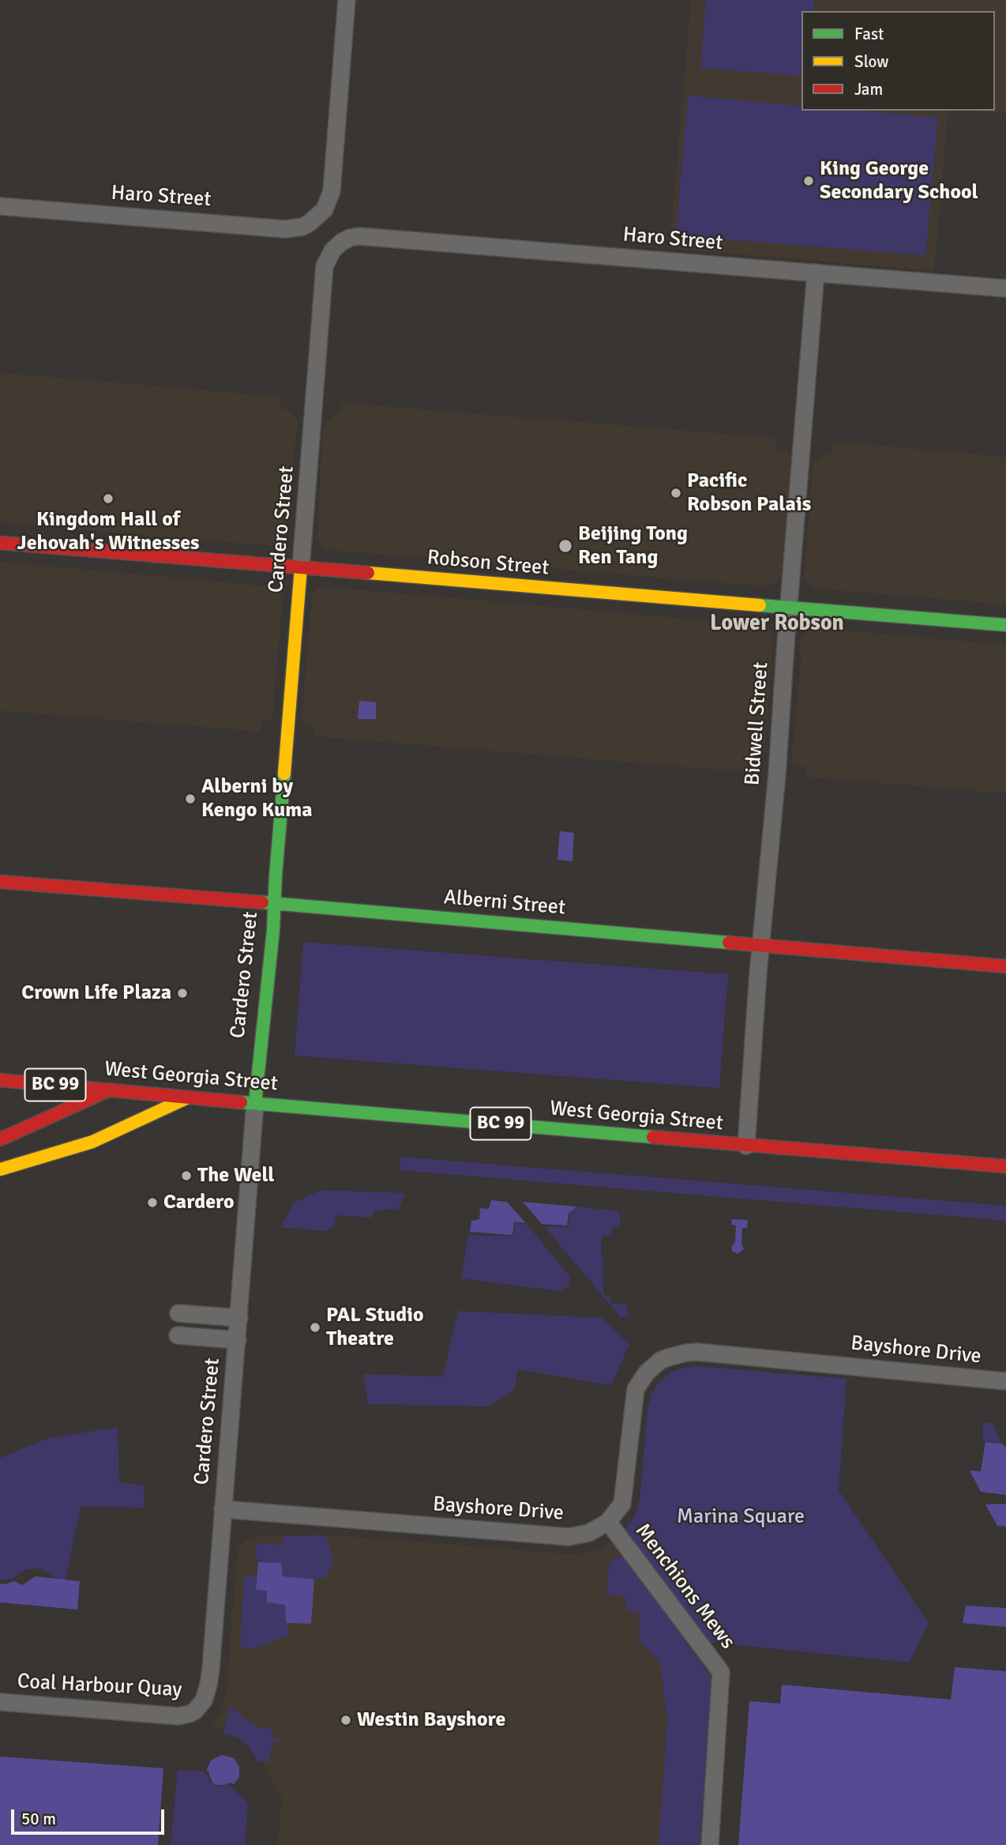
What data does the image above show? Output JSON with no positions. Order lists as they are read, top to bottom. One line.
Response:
{"streets":{"main road":["Cardero Street","Robson Street","Alberni Street","West Georgia Street","BC 99"],"street":["Haro Street","Bidwell Street","Bayshore Drive","Menchions Mews","Coal Harbour Quay"]},"crossings":[["Haro Street","Cardero Street"],["Haro Street","Bidwell Street"],["Cardero Street","Robson Street"],["Cardero Street","Alberni Street"],["Cardero Street","West Georgia Street"],["Cardero Street","Bayshore Drive"],["Cardero Street","Coal Harbour Quay"],["Robson Street","Bidwell Street"],["Bidwell Street","Alberni Street"],["Bidwell Street","West Georgia Street"],["Bayshore Drive","Menchions Mews"]],"districts":["Lower Robson"],"parks":["Marina Square"],"places":["King George Secondary School","Pacific Robson Palais","Kingdom Hall of Jehovah's Witnesses","Beijing Tong Ren Tang","Alberni by Kengo Kuma","Crown Life Plaza","The Well","Cardero","PAL Studio Theatre","Westin Bayshore"],"legend":["Fast","Slow","Jam"],"scale_bar":"50 m"}
